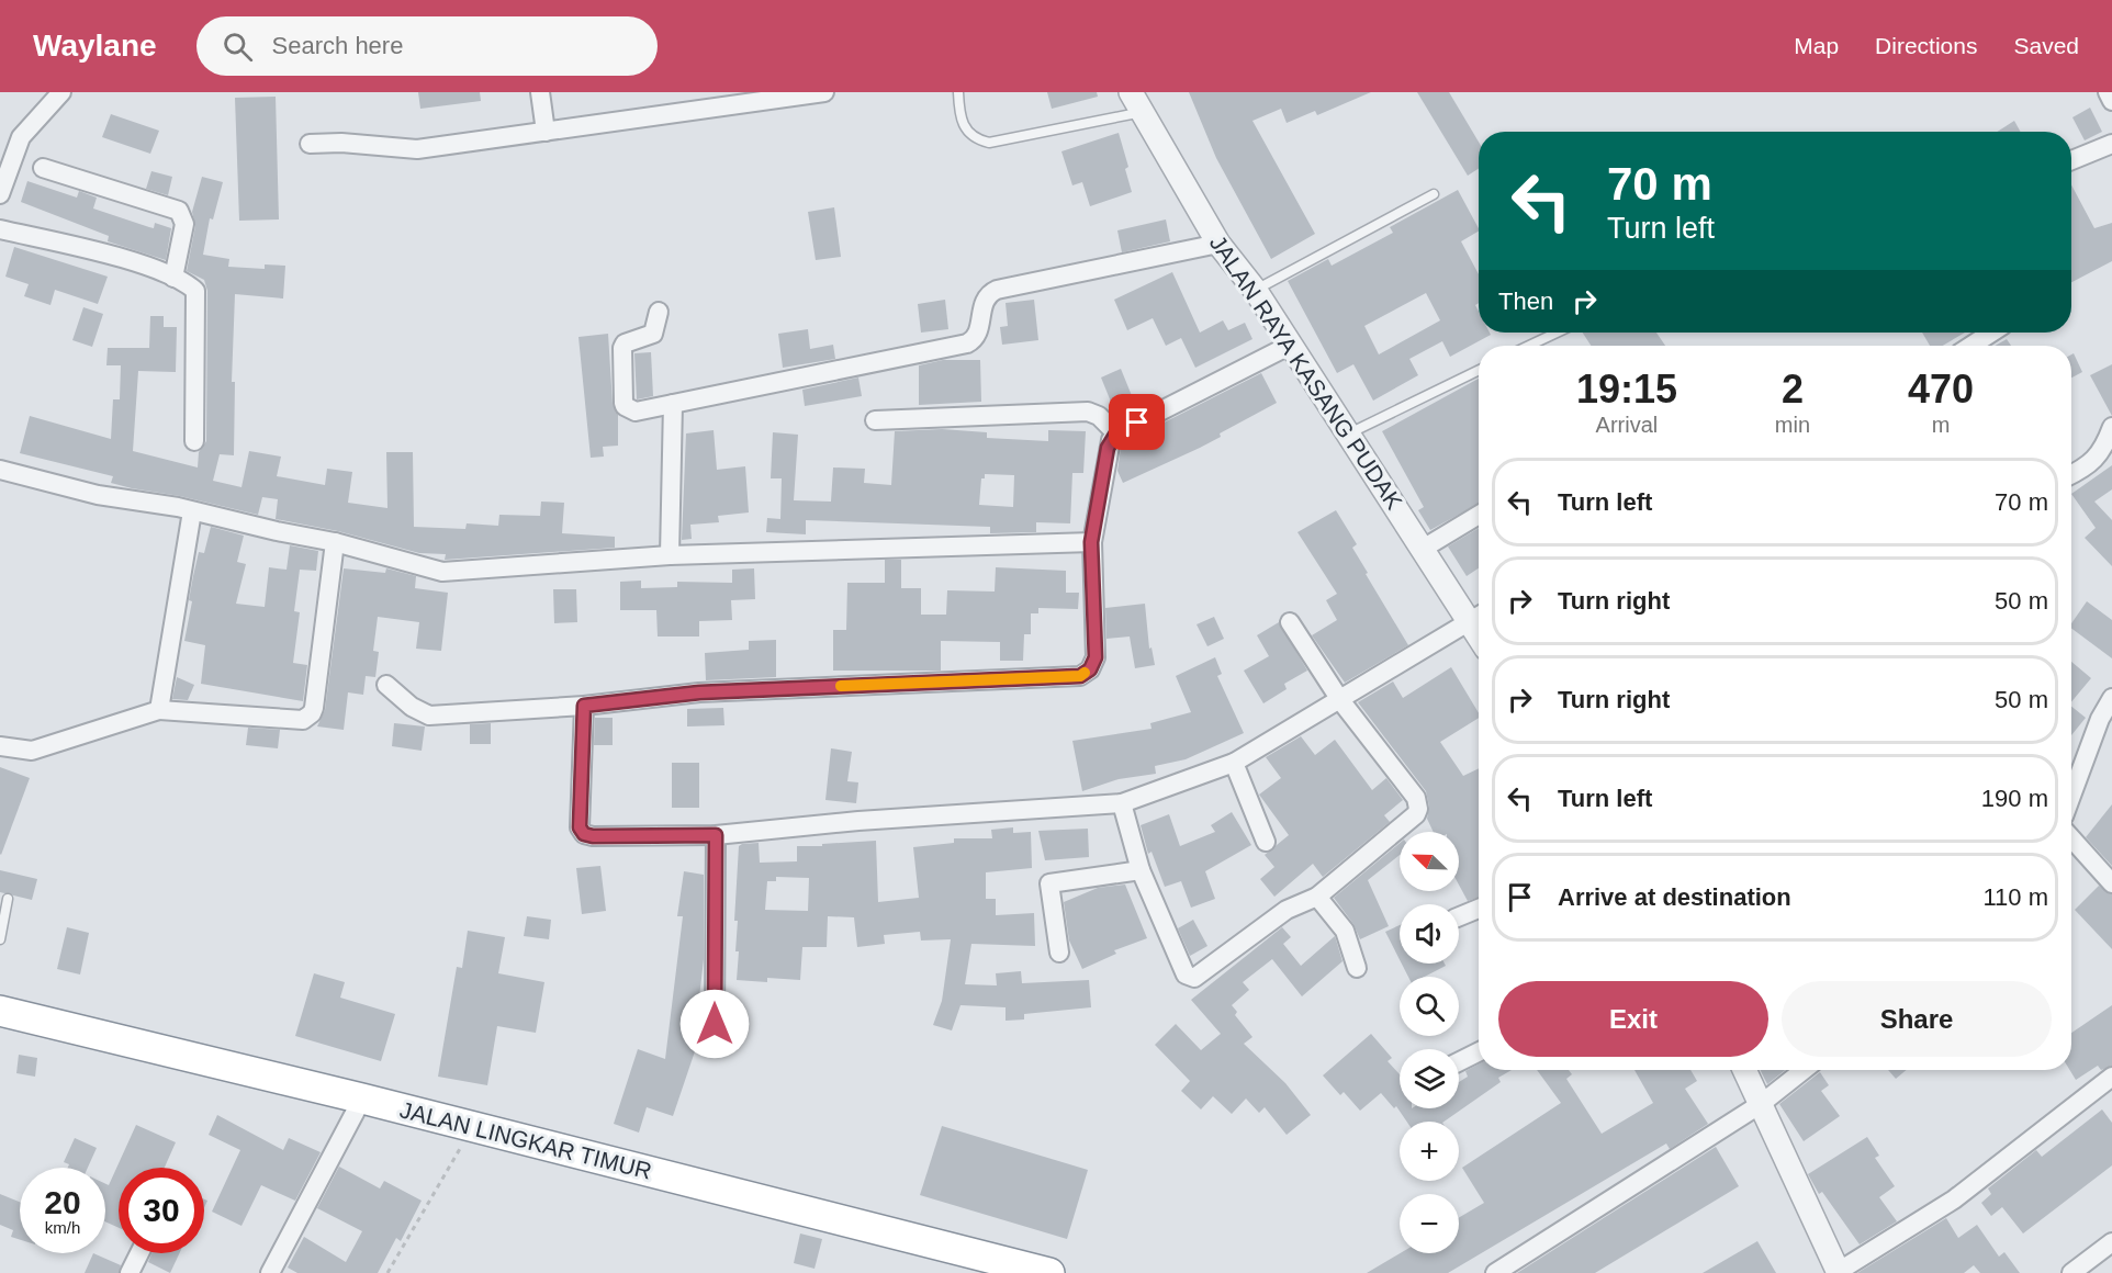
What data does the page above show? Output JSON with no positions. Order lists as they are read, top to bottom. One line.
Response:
{"streets":{"highway":["JALAN LINGKAR TIMUR"],"street":["JALAN RAYA KASANG PUDAK"]},"north":"top left","page":{"header":"Waylane","search":"Search here","nav":["Map","Directions","Saved"],"turn":["70 m","Turn left"],"then":"Then","eta":["19:15","Arrival","2","min","470","m"],"list":[{"name":"Turn left","value":"70 m"},{"name":"Turn right","value":"50 m"},{"name":"Turn right","value":"50 m"},{"name":"Turn left","value":"190 m"},{"name":"Arrive at destination","value":"110 m"}],"map_buttons":["+","−"],"buttons":["Exit","Share"],"speed":"20 km/h","limit":"30"}}
